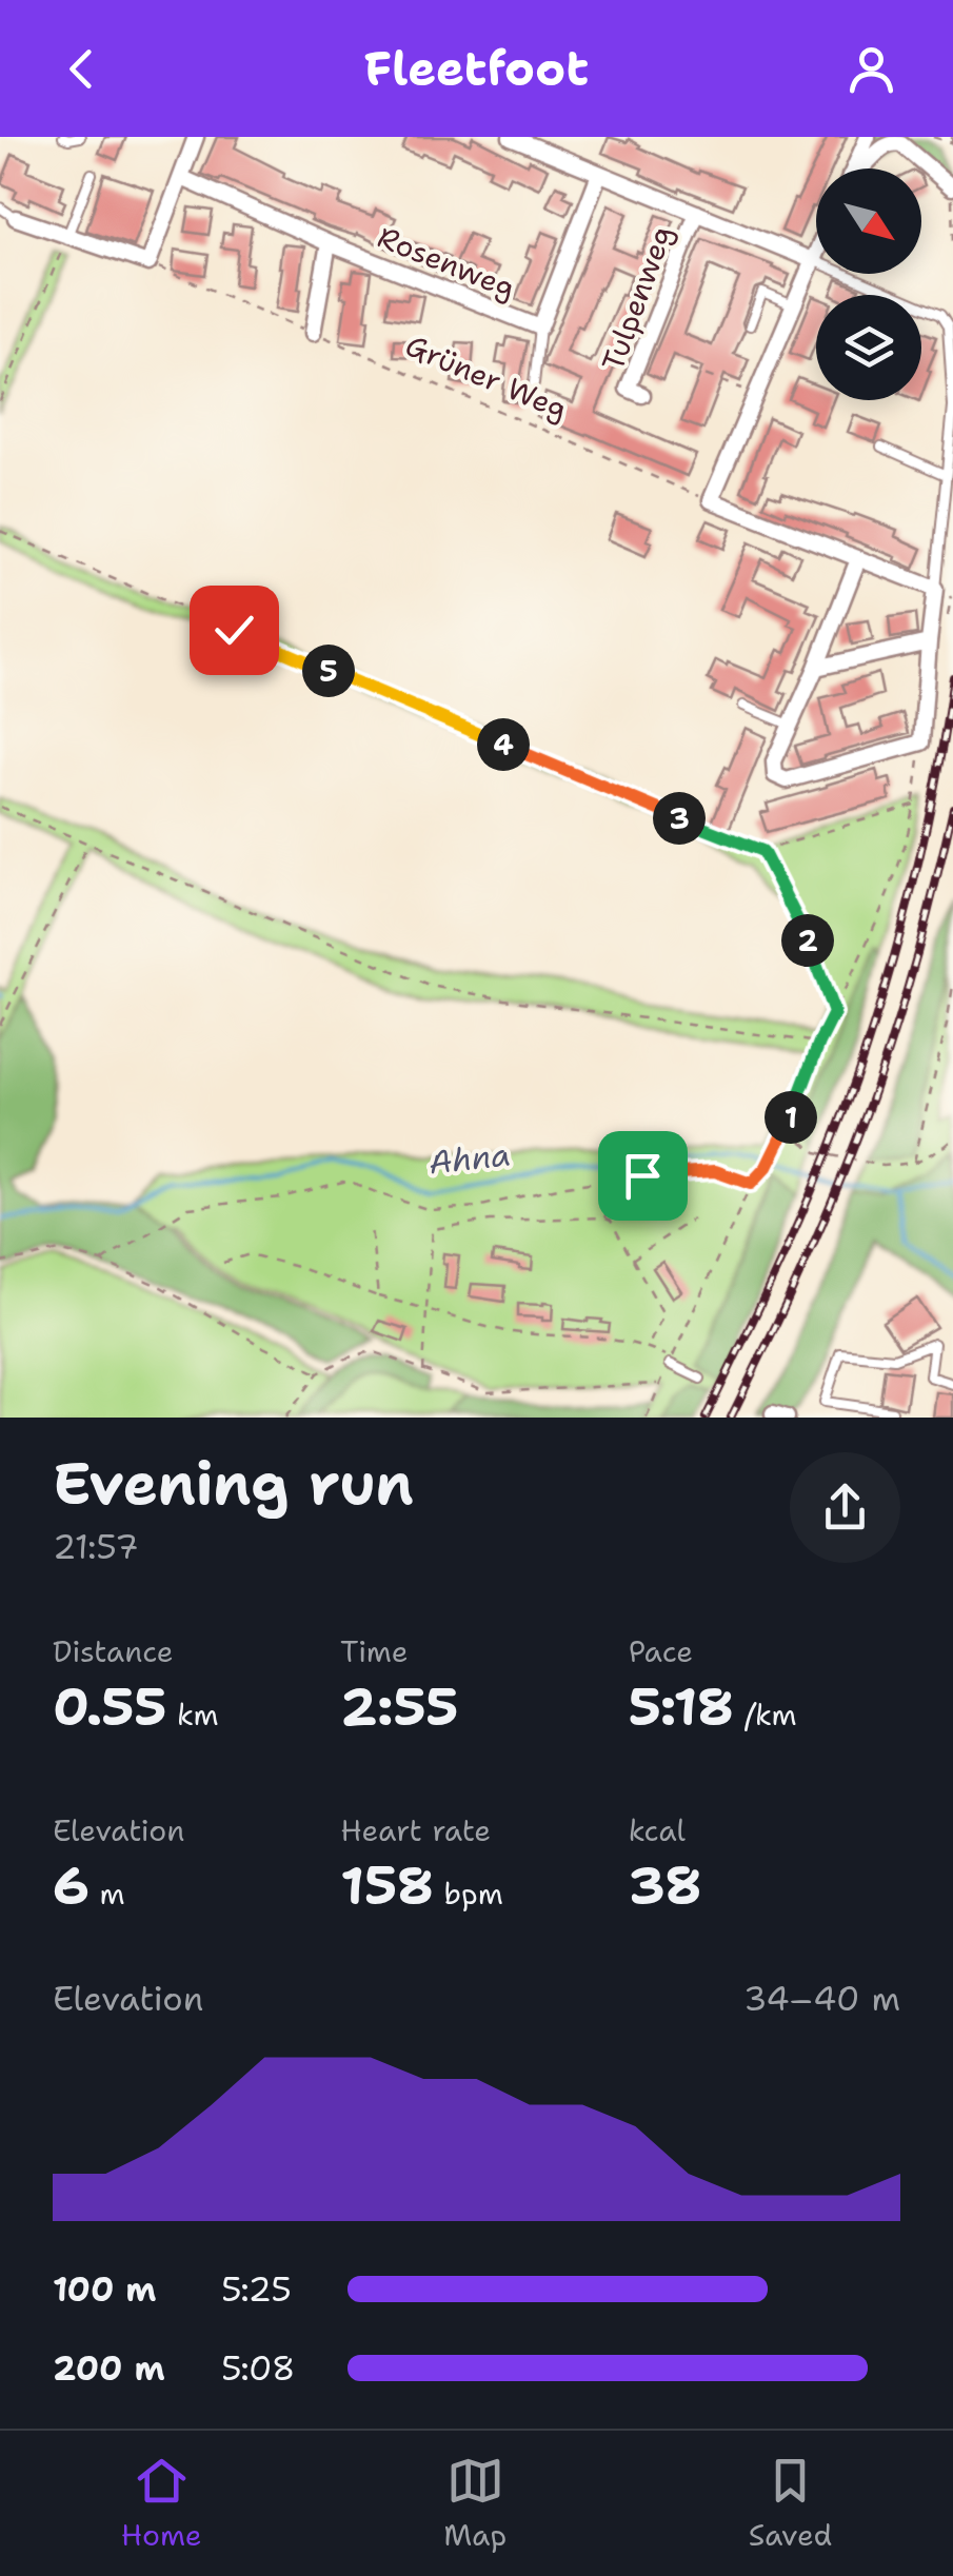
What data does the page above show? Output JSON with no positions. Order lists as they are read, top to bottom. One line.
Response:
{"streets":{"street":["Rosenweg","Tulpenweg"],"path":["Grüner Weg"]},"water":["Ahna"],"north":"bottom right","page":{"header":"Fleetfoot","pins":["5","4","3","2","1"],"heading":["Evening run","21:57"],"stats":[["Distance","0.55 km"],["Time","2:55"],["Pace","5:18 /km"],["Elevation","6 m"],["Heart rate","158 bpm"],["kcal","38"]],"chart":["Elevation","34–40 m"],"list":[{"name":"100 m","note":"5:25"},{"name":"200 m","note":"5:08"}],"tabs":["Home","Map","Saved"]}}
